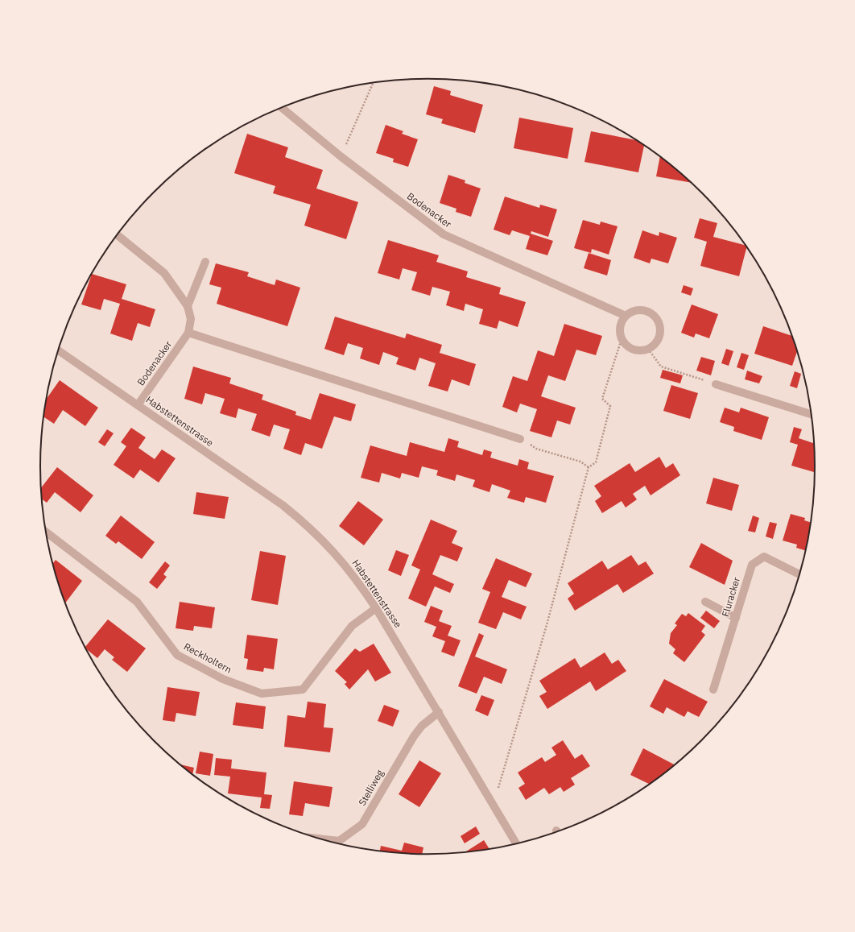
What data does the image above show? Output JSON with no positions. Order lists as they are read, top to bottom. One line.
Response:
{"streets":{"street":["Bodenacker","Habstettenstrasse","Fluracker","Reckholtern","Stelliweg"]},"crossings":[["Bodenacker","Habstettenstrasse"],["Habstettenstrasse","Reckholtern"],["Habstettenstrasse","Stelliweg"]]}
